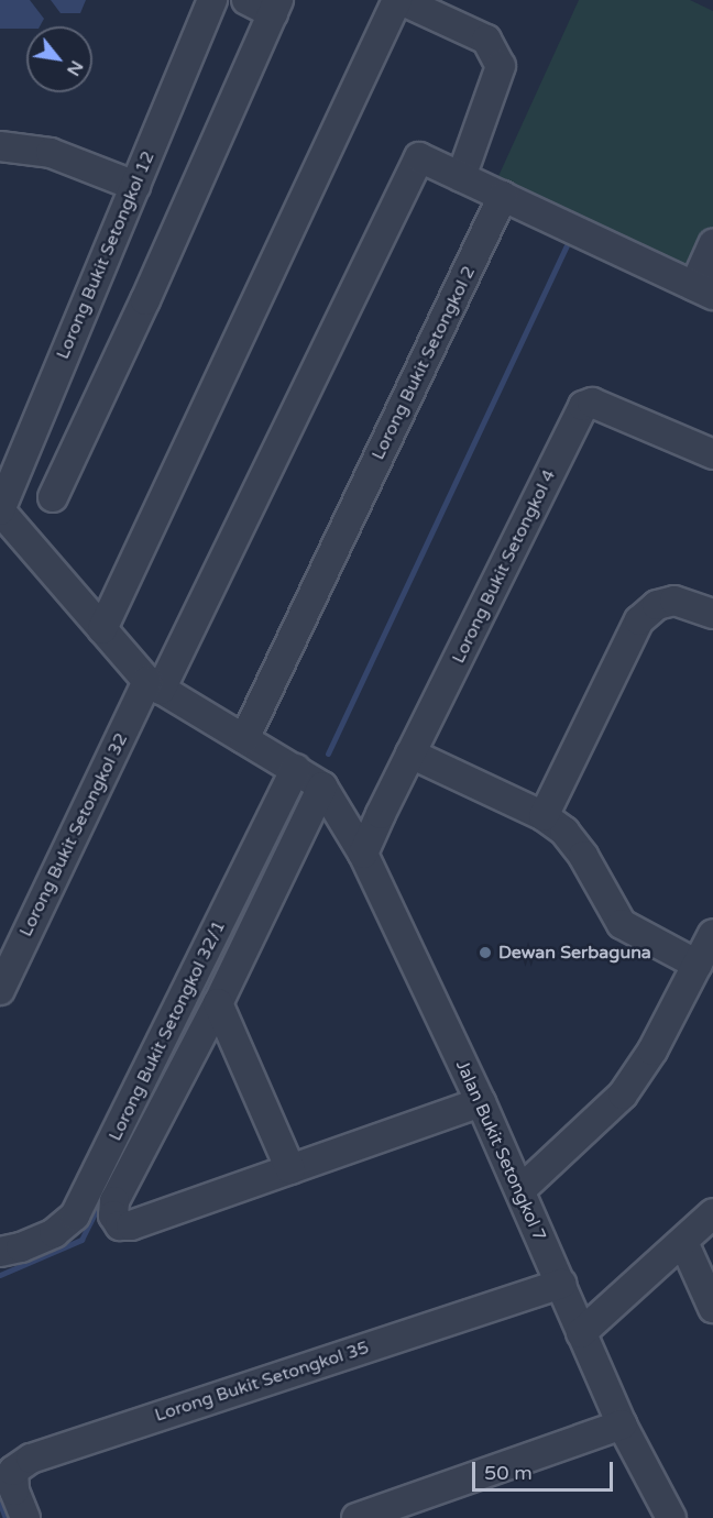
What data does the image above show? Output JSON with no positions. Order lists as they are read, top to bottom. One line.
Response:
{"streets":{"street":["Lorong Bukit Setongkol 12","Lorong Bukit Setongkol 2","Lorong Bukit Setongkol 4","Lorong Bukit Setongkol 32","Lorong Bukit Setongkol 32/1","Jalan Bukit Setongkol 7","Lorong Bukit Setongkol 35"]},"crossings":[["Lorong Bukit Setongkol 4","Jalan Bukit Setongkol 7"],["Jalan Bukit Setongkol 7","Lorong Bukit Setongkol 35"]],"places":["Dewan Serbaguna"],"scale_bar":"50 m","north":"bottom right"}
